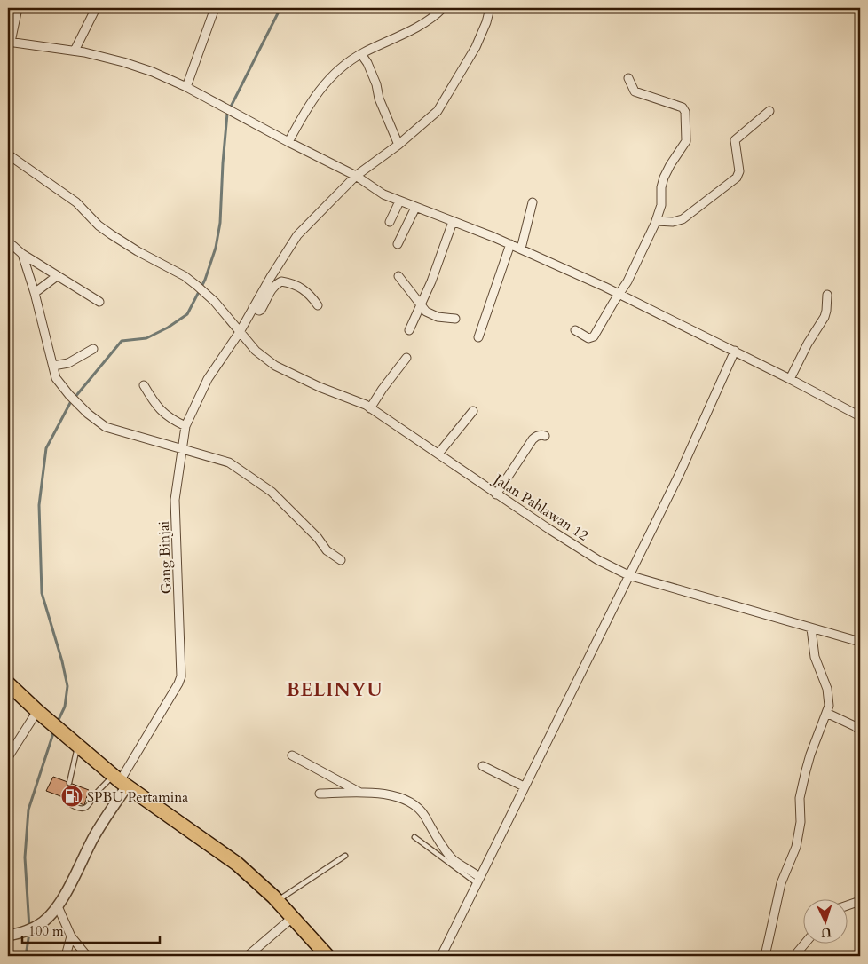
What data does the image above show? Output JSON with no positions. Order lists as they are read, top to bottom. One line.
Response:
{"streets":{"street":["Jalan Pahlawan 12","Gang Binjai"]},"crossings":[["Jalan Pahlawan 12","Gang Binjai"]],"districts":["BELINYU"],"places":{"fuel station":["SPBU Pertamina"]},"scale_bar":"100 m","north":"bottom"}
